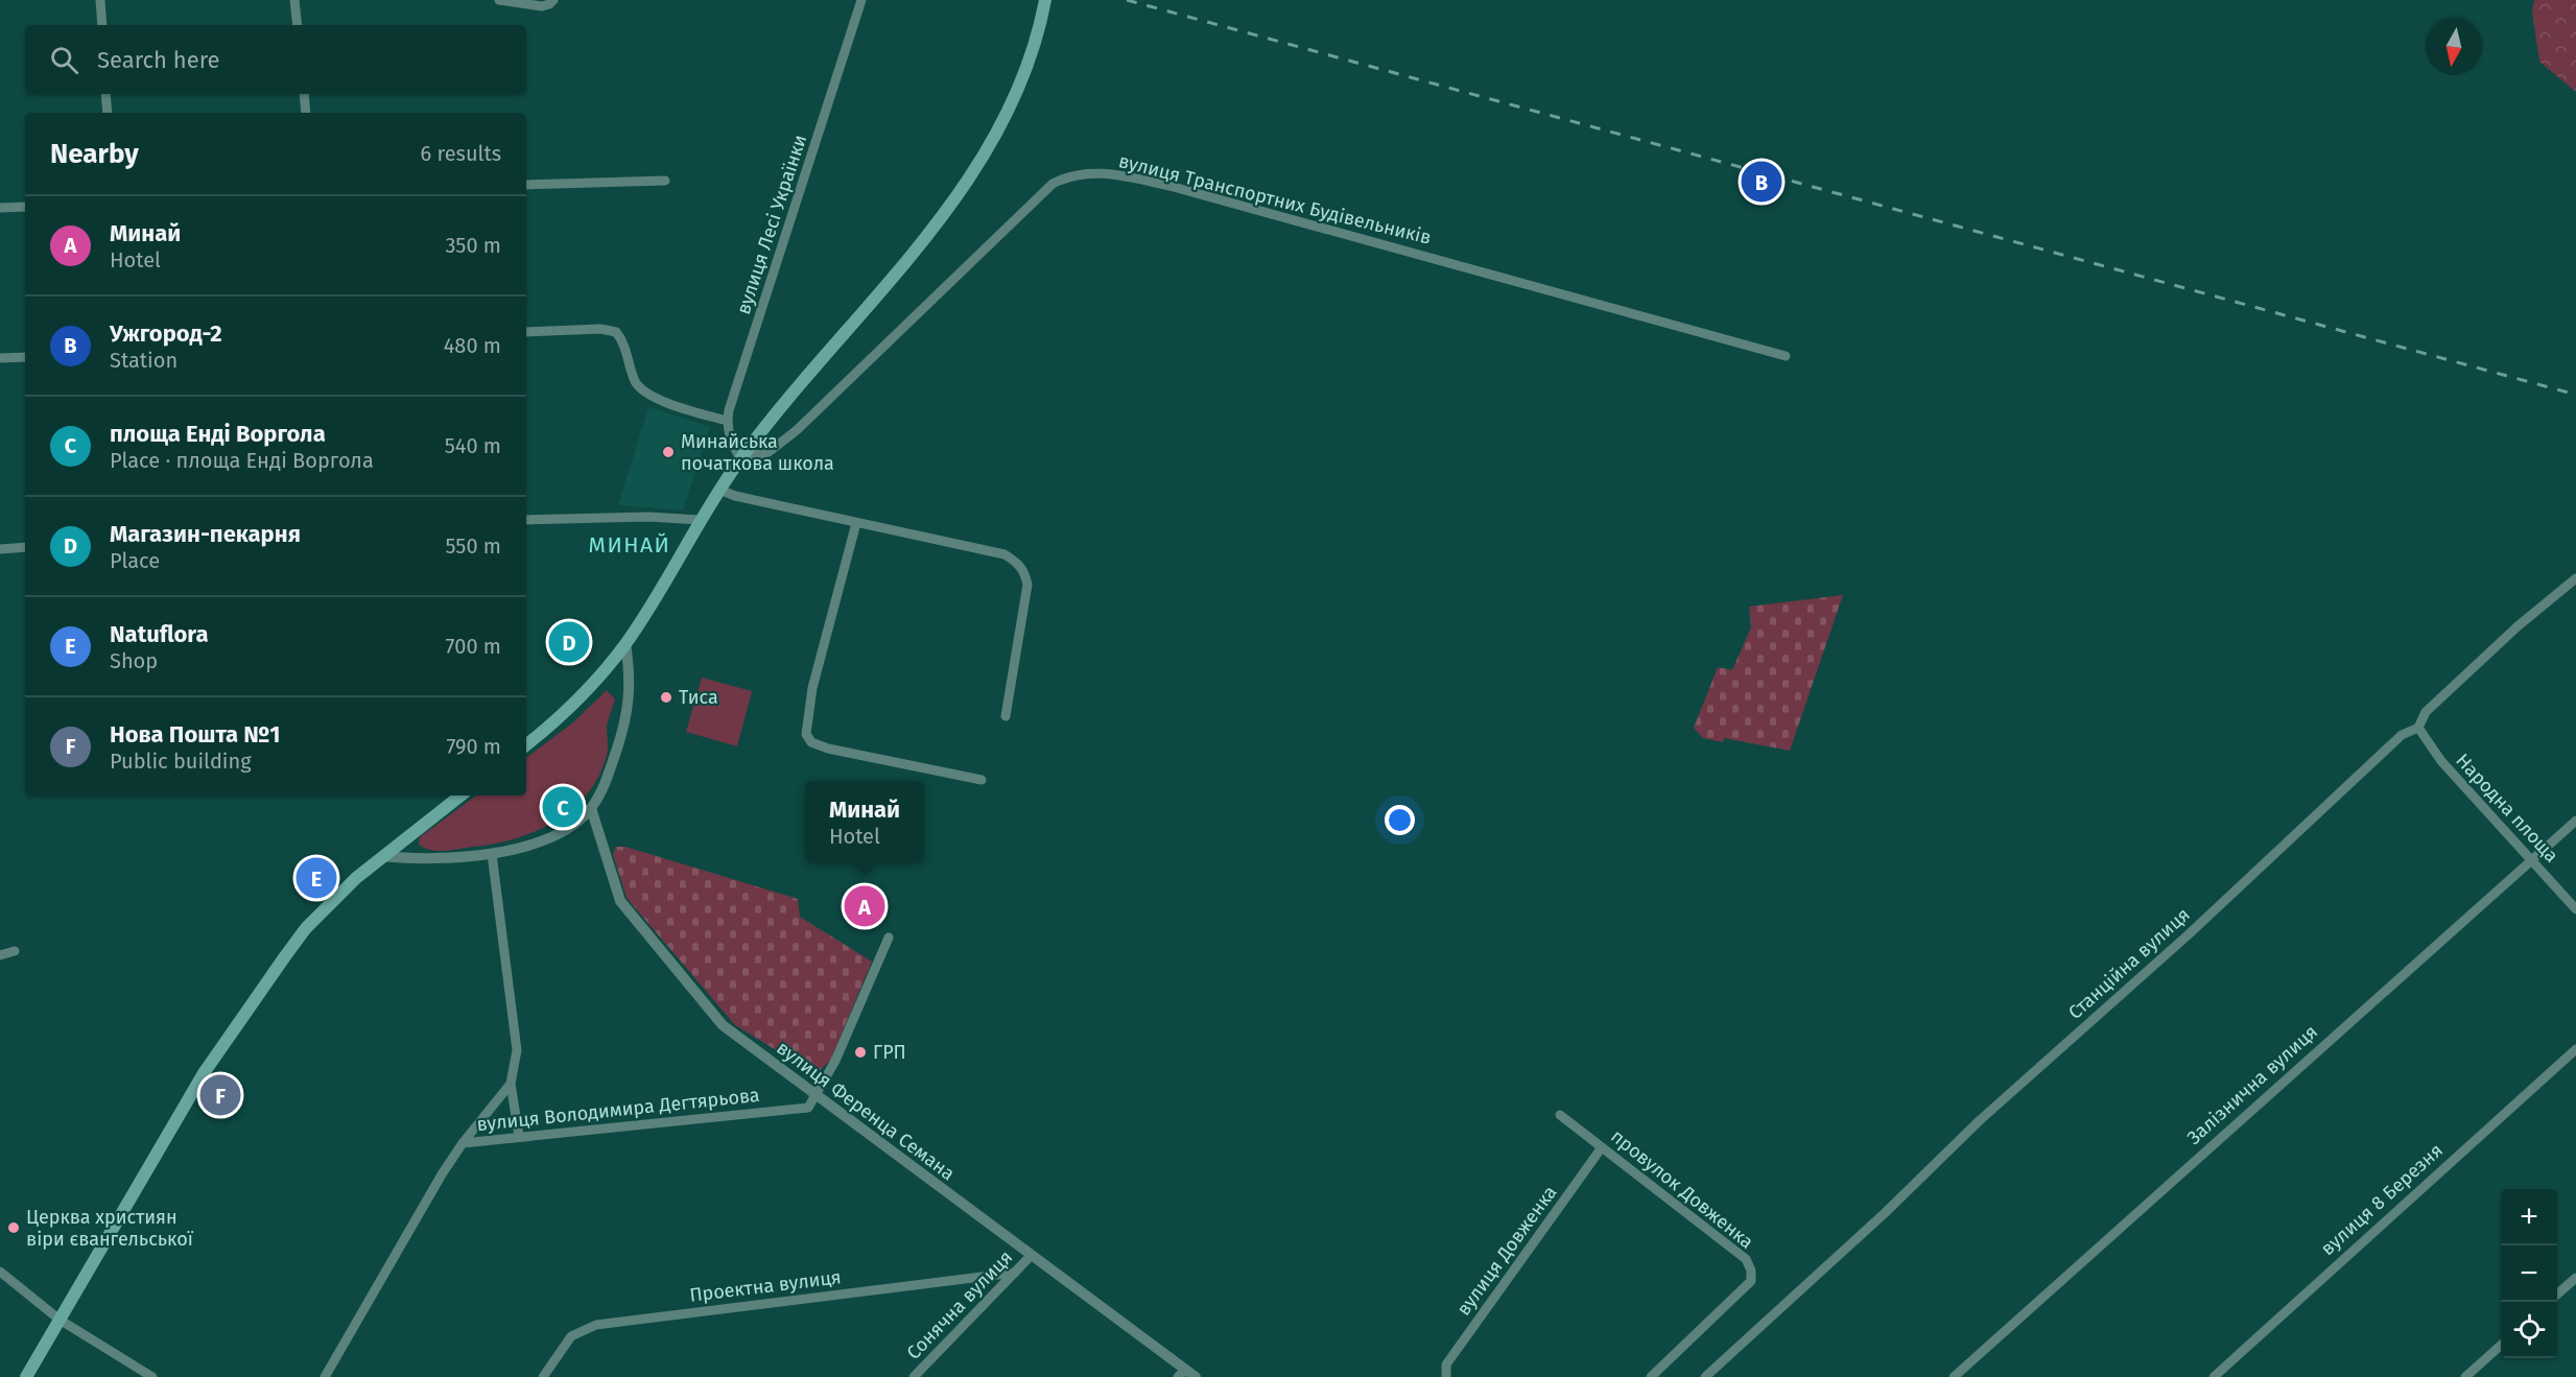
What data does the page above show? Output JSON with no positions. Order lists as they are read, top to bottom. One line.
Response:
{"streets":{"street":["вулиця Транспортних Будівельників","вулиця Лесі Українки","Народна площа","Станційна вулиця","Залізнична вулиця","вулиця Володимира Дегтярьова","вулиця Ференца Семана","провулок Довженка","вулиця 8 Березня","вулиця Довженка","Проектна вулиця","Сонячна вулиця"]},"crossings":[["Народна площа","Станційна вулиця"],["Народна площа","Залізнична вулиця"],["вулиця Володимира Дегтярьова","вулиця Ференца Семана"],["вулиця Ференца Семана","Сонячна вулиця"],["провулок Довженка","вулиця Довженка"],["Проектна вулиця","Сонячна вулиця"]],"districts":["МИНАЙ"],"places":["Минайська початкова школа","Тиса","ГРП","Церква християн віри євангельської"],"north":"bottom","page":{"search":"Search here","heading":["Nearby","6 results"],"pins":["B","D","C","E","A","F"],"list":[{"mark":"A","name":"Минай","note":"Hotel","value":"350 m"},{"mark":"B","name":"Ужгород-2","note":"Station","value":"480 m"},{"mark":"C","name":"площа Енді Воргола","note":"Place · площа Енді Воргола","value":"540 m"},{"mark":"D","name":"Магазин-пекарня","note":"Place","value":"550 m"},{"mark":"E","name":"Natuflora","note":"Shop","value":"700 m"},{"mark":"F","name":"Нова Пошта №1","note":"Public building","value":"790 m"}],"popup":["Минай","Hotel"],"map_buttons":["+","−"]}}
